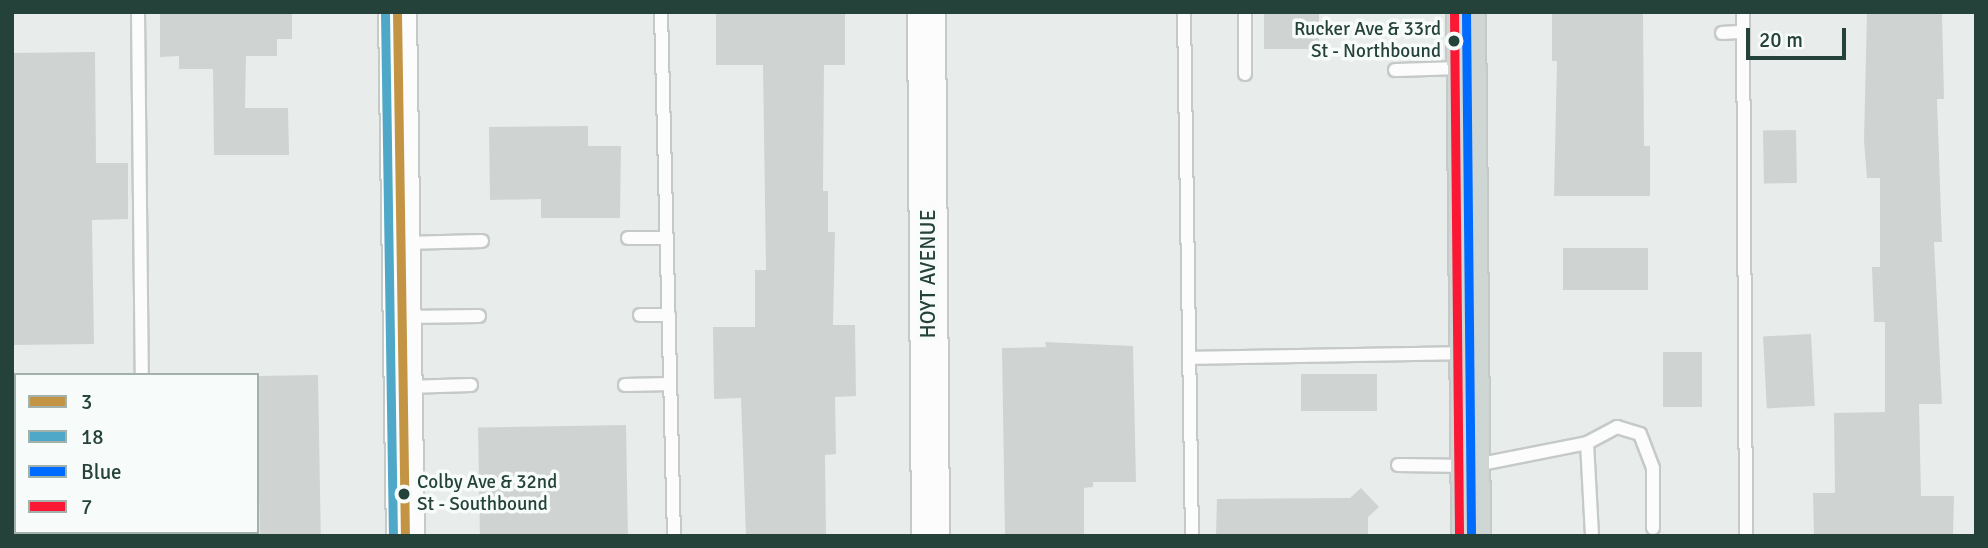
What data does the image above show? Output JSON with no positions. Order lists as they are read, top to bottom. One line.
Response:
{"streets":{"main road":["HOYT AVENUE"]},"places":["Rucker Ave & 33rd St - Northbound","Colby Ave & 32nd St - Southbound"],"lines":["transit line 3","transit line 18","transit line Blue","transit line 7"],"legend":["3","18","Blue","7"],"scale_bar":"20 m"}
